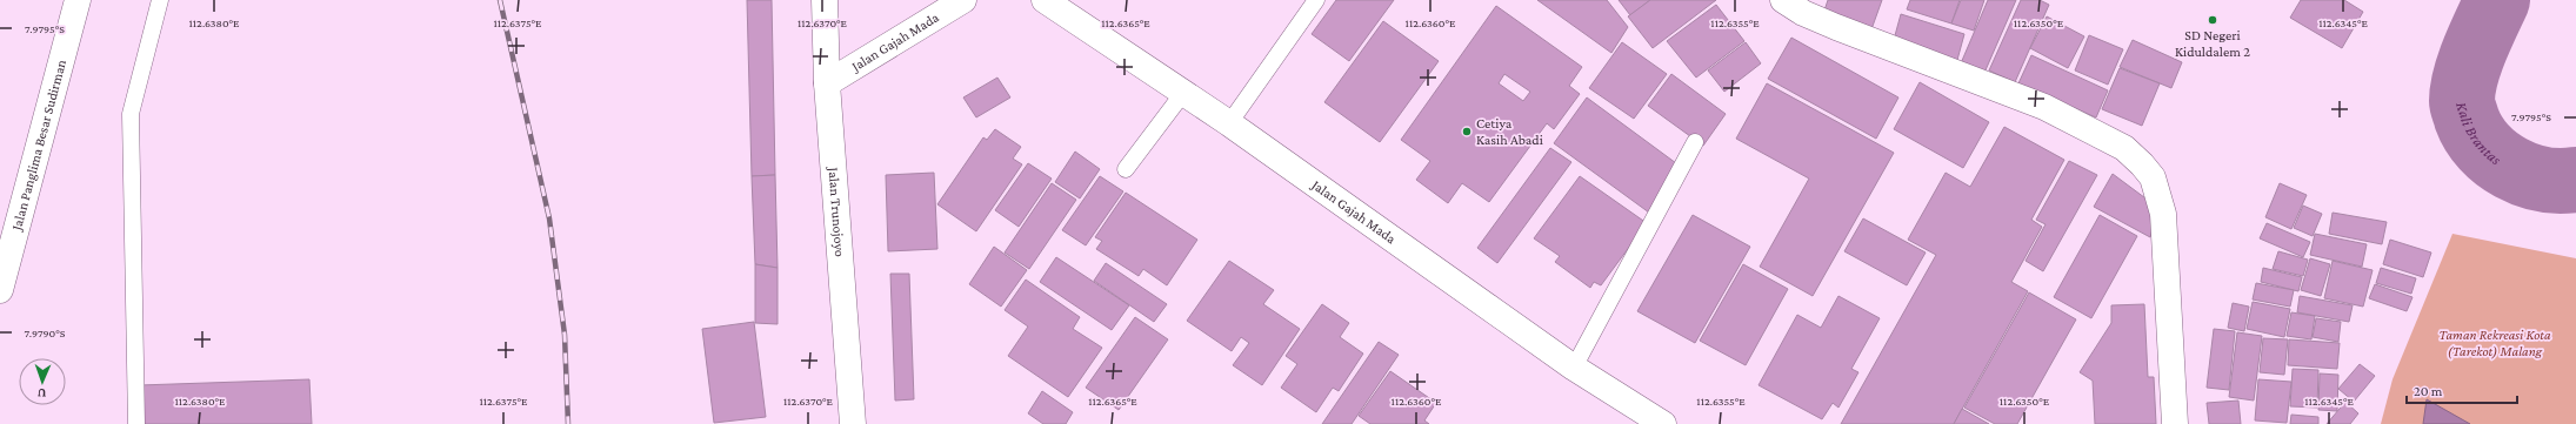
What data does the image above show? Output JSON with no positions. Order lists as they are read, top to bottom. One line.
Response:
{"streets":{"main road":["Jalan Gajah Mada","Jalan Panglima Besar Sudirman","Jalan Trunojoyo"]},"crossings":[["Jalan Gajah Mada","Jalan Trunojoyo"]],"water":["Kali Brantas"],"parks":["Taman Rekreasi Kota (Tarekot) Malang"],"places":["SD Negeri Kiduldalem 2","Cetiya Kasih Abadi"],"scale_bar":"20 m","north":"bottom","coordinates":["112.6380°E","112.6375°E","112.6370°E","112.6365°E","112.6360°E","112.6355°E","112.6350°E","112.6345°E","7.9795°S","7.9790°S"]}
